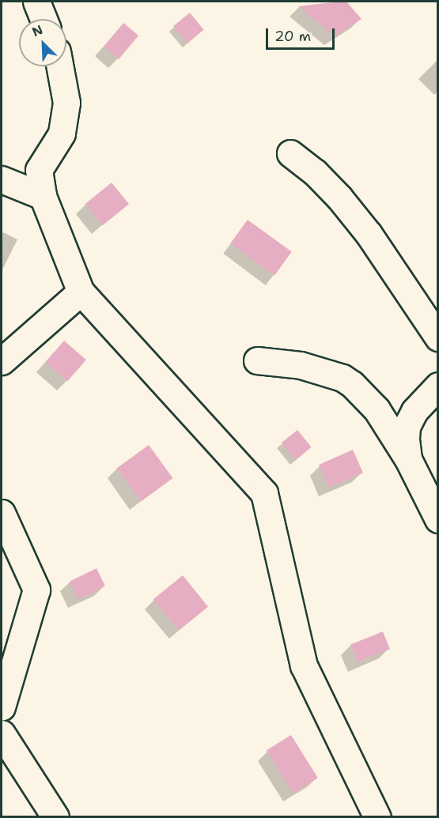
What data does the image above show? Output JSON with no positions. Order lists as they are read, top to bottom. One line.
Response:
{"scale_bar":"20 m","north":"top left"}
